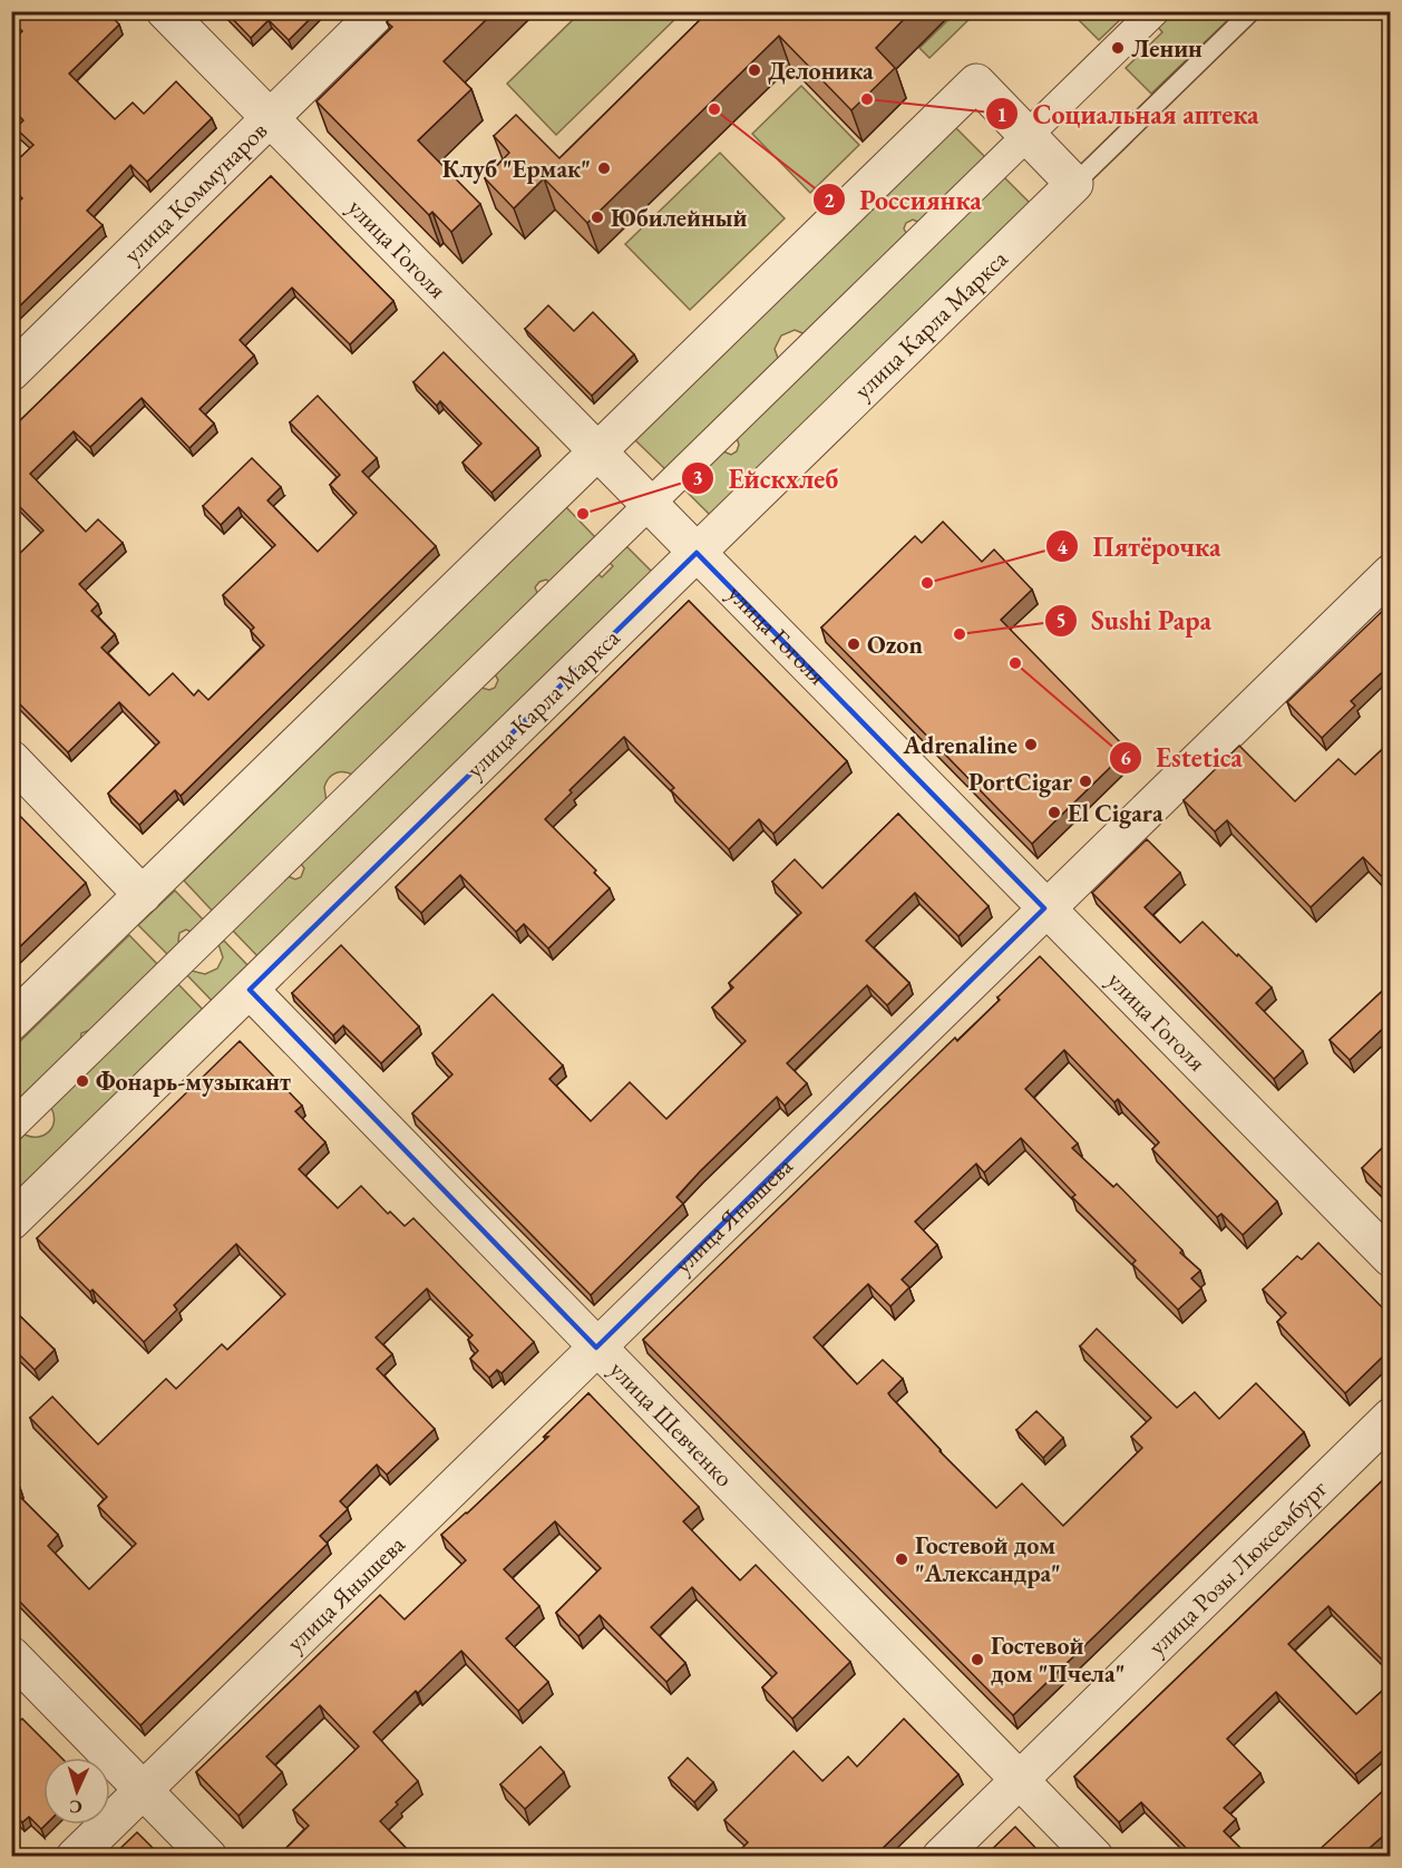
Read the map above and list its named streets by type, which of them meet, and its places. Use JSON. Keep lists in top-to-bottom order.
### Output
{
  "streets": {
    "street": [
      "улица Коммунаров",
      "улица Гоголя",
      "улица Карла Маркса",
      "улица Янышева",
      "улица Шевченко",
      "улица Розы Люксембург"
    ]
  },
  "crossings": [
    ["улица Коммунаров", "улица Гоголя"],
    ["улица Гоголя", "улица Карла Маркса"],
    ["улица Гоголя", "улица Янышева"],
    ["улица Карла Маркса", "улица Шевченко"],
    ["улица Янышева", "улица Шевченко"],
    ["улица Шевченко", "улица Розы Люксембург"]
  ],
  "places": [
    "Ленин",
    "Делоника",
    "Социальная аптека",
    "Россиянка",
    "Клуб \"Ермак\"",
    "Юбилейный",
    "Ейскхлеб",
    "Пятёрочка",
    "Sushi Papa",
    "Ozon",
    "Estetica",
    "Аdrenaline",
    "PortCigar",
    "El Cigara",
    "Фонарь-музыкант",
    "Гостевой дом \"Александра\"",
    "Гостевой дом \"Пчела\""
  ],
  "north": "bottom"
}
